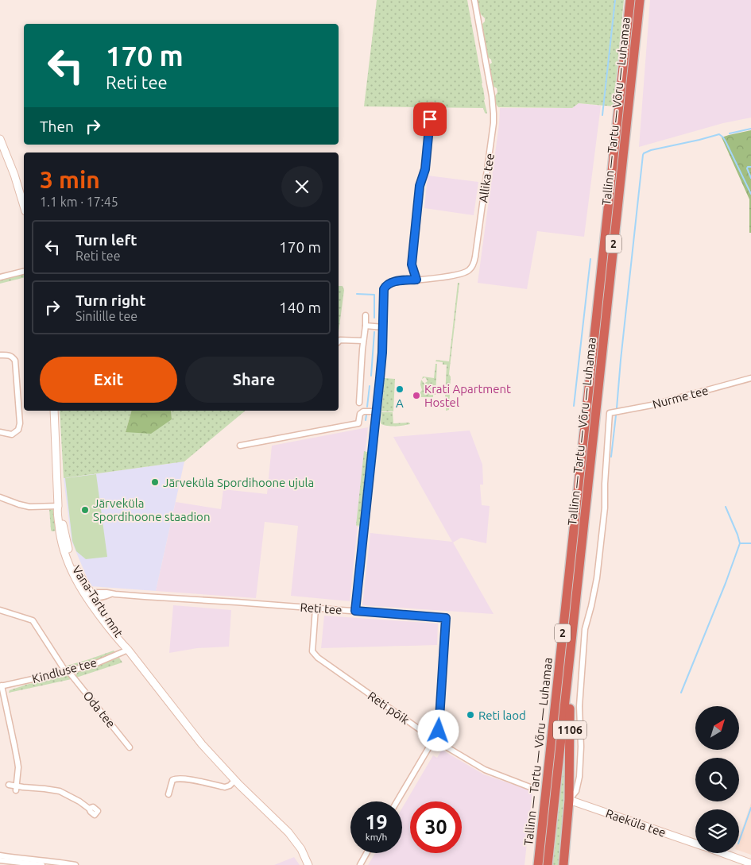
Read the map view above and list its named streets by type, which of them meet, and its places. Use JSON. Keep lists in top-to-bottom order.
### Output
{
  "streets": {
    "highway": ["Tallinn — Tartu — Võru — Luhamaa", "2", "1106"],
    "street": [
      "Allika tee",
      "Nurme tee",
      "Vana-Tartu mnt",
      "Reti tee",
      "Kindluse tee",
      "Reti põik",
      "Oda tee",
      "Raeküla tee"
    ]
  },
  "crossings": [
    ["Tallinn — Tartu — Võru — Luhamaa", "1106"],
    ["Nurme tee", "1106"],
    ["Nurme tee", "Raeküla tee"],
    ["Vana-Tartu mnt", "Reti tee"],
    ["Vana-Tartu mnt", "Kindluse tee"],
    ["Reti tee", "Reti põik"],
    ["Kindluse tee", "Oda tee"],
    ["1106", "Raeküla tee"]
  ],
  "places": [
    "A",
    "Krati Apartment Hostel",
    "Järveküla Spordihoone ujula",
    "Järveküla Spordihoone staadion",
    "Reti laod"
  ],
  "north": "top right",
  "page": {
    "turn": ["170 m", "Reti tee"],
    "then": "Then",
    "heading": ["3 min", "1.1 km · 17:45"],
    "list": [
      {
        "name": "Turn left",
        "note": "Reti tee",
        "value": "170 m"
      },
      {
        "name": "Turn right",
        "note": "Sinilille tee",
        "value": "140 m"
      }
    ],
    "buttons": ["Exit", "Share"],
    "speed": "19 km/h",
    "limit": "30"
  }
}
